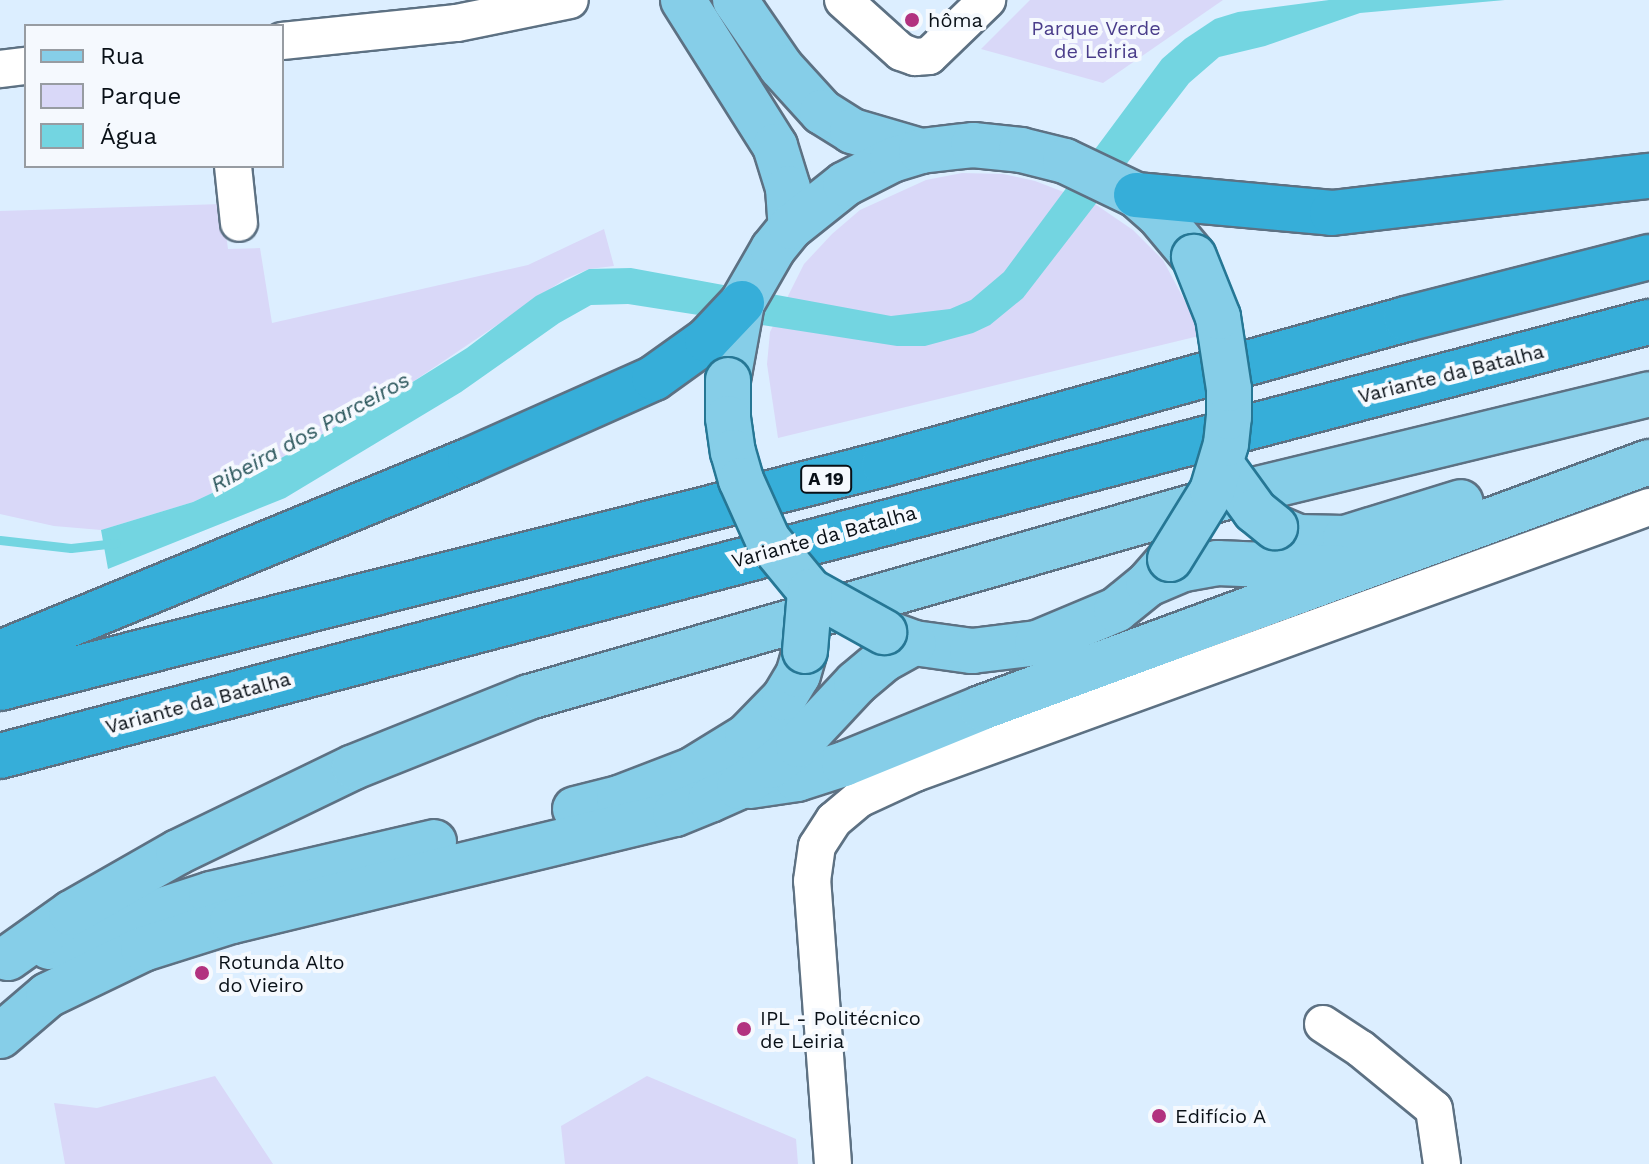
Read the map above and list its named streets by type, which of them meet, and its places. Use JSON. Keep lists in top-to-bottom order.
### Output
{
  "streets": {
    "highway": ["Variante da Batalha", "A 19"]
  },
  "water": ["Ribeira dos Parceiros"],
  "parks": ["Parque Verde de Leiria"],
  "places": [
    "hôma",
    "Rotunda Alto do Vieiro",
    "IPL - Politécnico de Leiria",
    "Edifício A"
  ],
  "legend": ["Rua", "Parque", "Água"]
}
